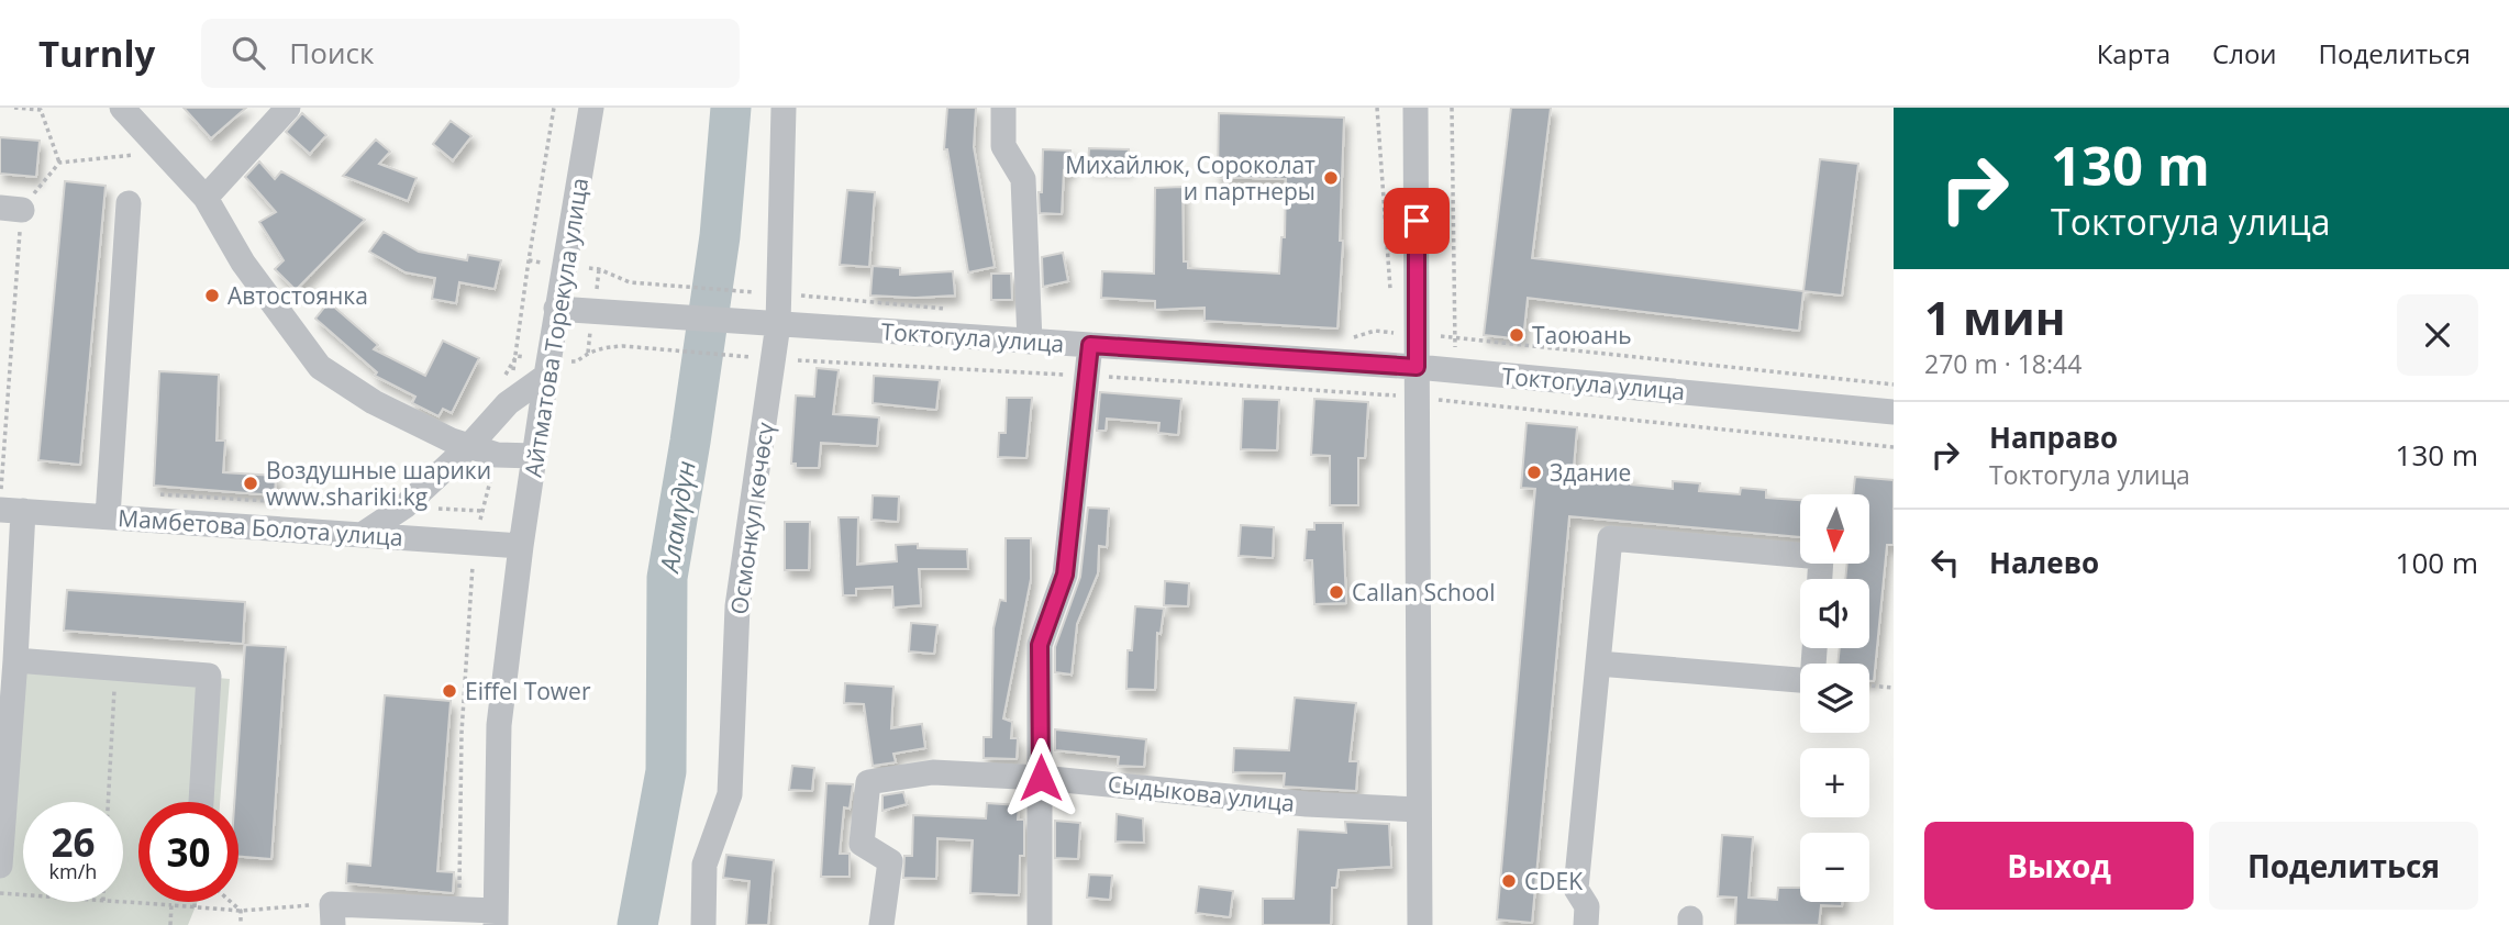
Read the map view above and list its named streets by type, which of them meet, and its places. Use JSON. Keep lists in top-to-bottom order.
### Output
{
  "streets": {
    "street": [
      "Айтматова Торекула улица",
      "Токтогула улица",
      "Осмонкул көчөсү",
      "Мамбетова Болота улица",
      "Сыдыкова улица"
    ]
  },
  "crossings": [
    ["Айтматова Торекула улица", "Токтогула улица"],
    ["Айтматова Торекула улица", "Мамбетова Болота улица"],
    ["Токтогула улица", "Осмонкул көчөсү"]
  ],
  "water": ["Аламүдүн"],
  "places": [
    "Михайлюк, Сороколат и партнеры",
    "Автостоянка",
    "Таоюань",
    "Здание",
    "Воздушные шарики www.shariki.kg",
    "Callan School",
    "Eiffel Tower",
    "CDEK"
  ],
  "north": "bottom",
  "page": {
    "header": "Turnly",
    "search": "Поиск",
    "nav": ["Карта", "Слои", "Поделиться"],
    "turn": ["130 m", "Токтогула улица"],
    "heading": ["1 мин", "270 m · 18:44"],
    "list": [
      {
        "name": "Направо",
        "note": "Токтогула улица",
        "value": "130 m"
      },
      {
        "name": "Налево",
        "value": "100 m"
      }
    ],
    "map_buttons": ["+", "−"],
    "speed": "26 km/h",
    "limit": "30",
    "buttons": ["Выход", "Поделиться"]
  }
}
